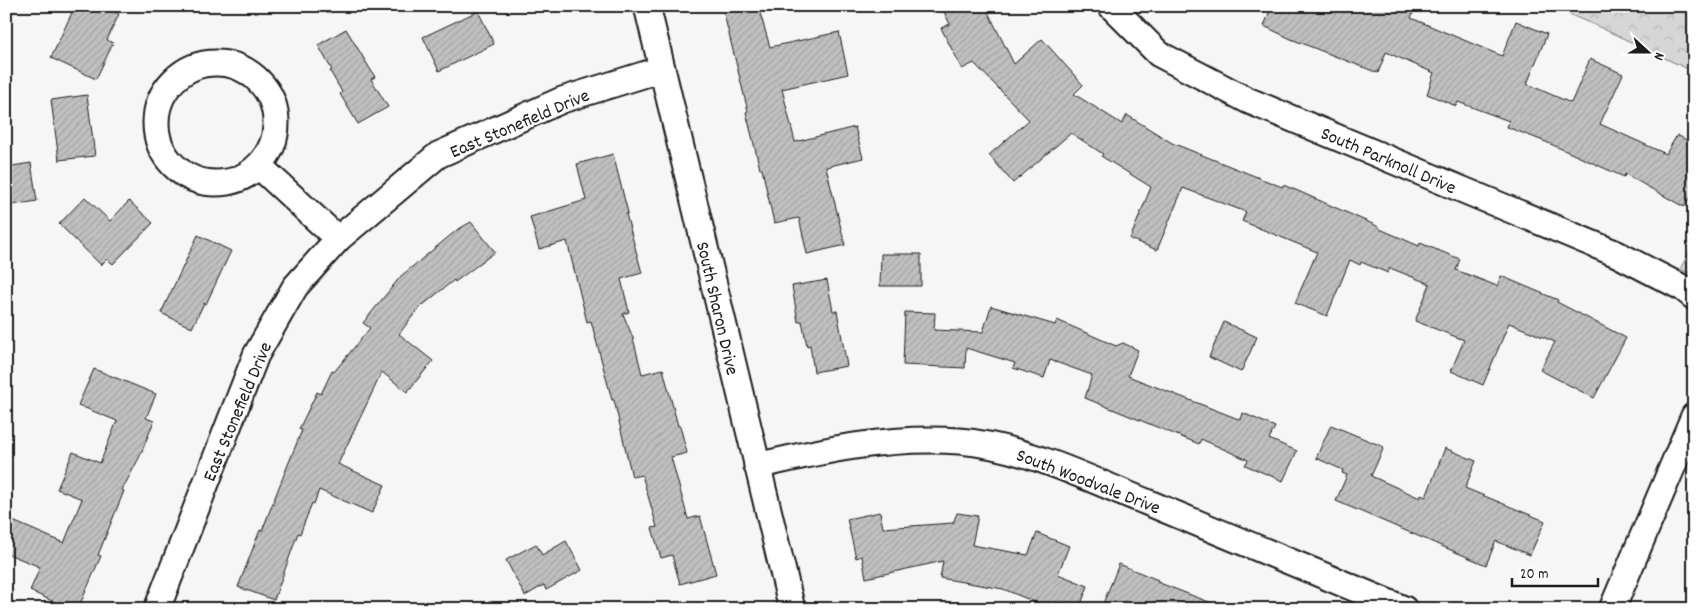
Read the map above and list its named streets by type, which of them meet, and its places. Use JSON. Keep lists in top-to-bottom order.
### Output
{
  "streets": {
    "street": [
      "East Stonefield Drive",
      "South Parknoll Drive",
      "South Sharon Drive",
      "South Woodvale Drive"
    ]
  },
  "crossings": [
    ["East Stonefield Drive", "South Sharon Drive"],
    ["South Sharon Drive", "South Woodvale Drive"]
  ],
  "scale_bar": "20 m",
  "north": "right"
}
